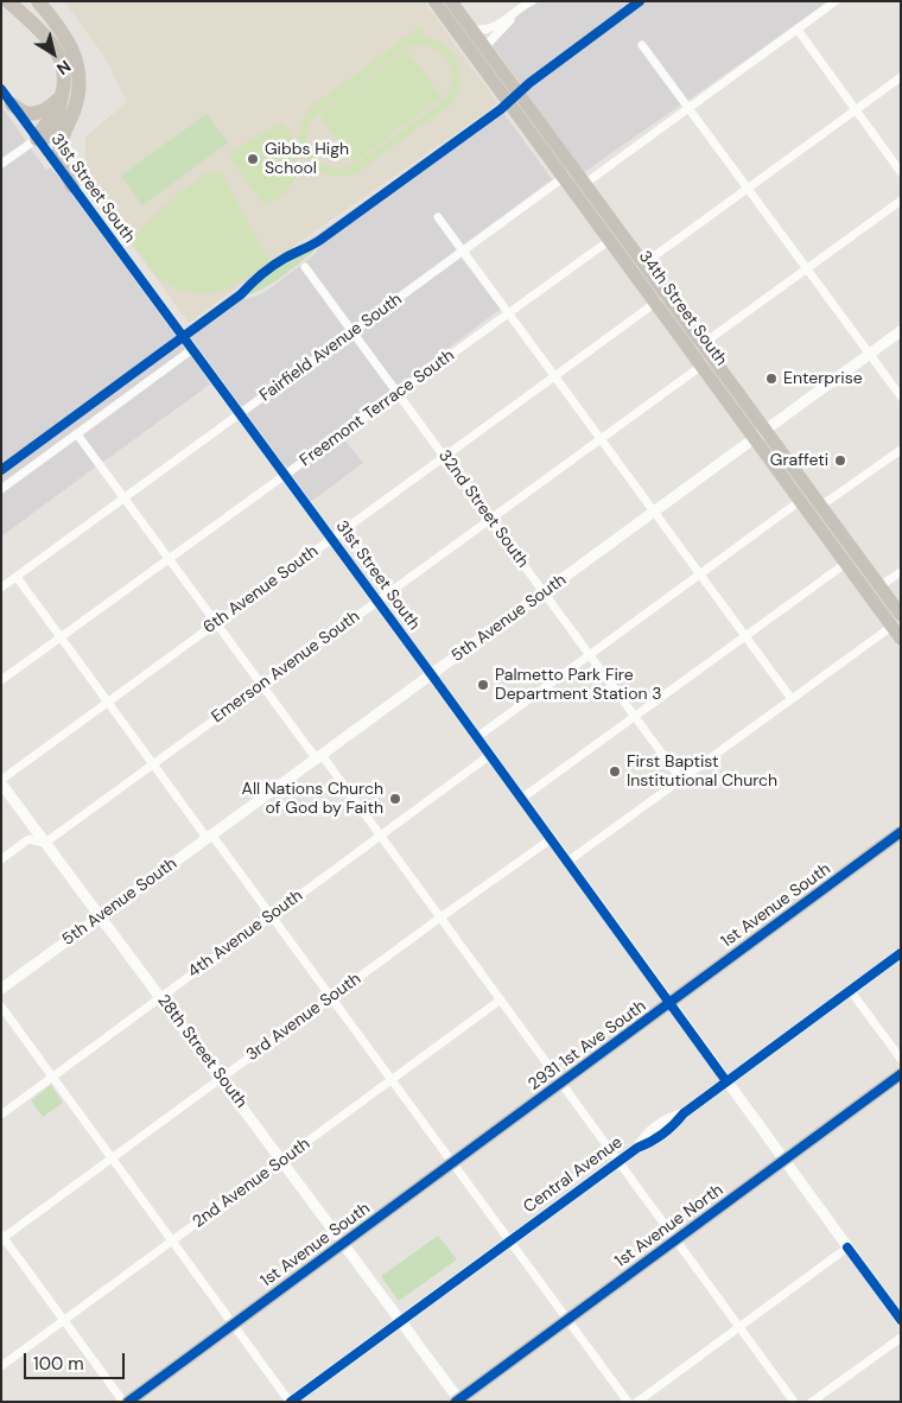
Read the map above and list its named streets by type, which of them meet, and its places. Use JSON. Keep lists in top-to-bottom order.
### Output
{
  "streets": {
    "highway": ["34th Street South"],
    "main road": ["1st Avenue South", "2931 1st Ave South", "1st Avenue North"],
    "street": [
      "31st Street South",
      "Fairfield Avenue South",
      "Freemont Terrace South",
      "32nd Street South",
      "6th Avenue South",
      "5th Avenue South",
      "Emerson Avenue South",
      "4th Avenue South",
      "3rd Avenue South",
      "28th Street South",
      "Central Avenue",
      "2nd Avenue South"
    ]
  },
  "crossings": [
    ["31st Street South", "Fairfield Avenue South"],
    ["31st Street South", "Freemont Terrace South"],
    ["31st Street South", "6th Avenue South"],
    ["31st Street South", "5th Avenue South"],
    ["31st Street South", "Emerson Avenue South"],
    ["31st Street South", "1st Avenue South"],
    ["31st Street South", "4th Avenue South"],
    ["31st Street South", "3rd Avenue South"],
    ["31st Street South", "2931 1st Ave South"],
    ["31st Street South", "Central Avenue"],
    ["31st Street South", "1st Avenue North"],
    ["34th Street South", "Fairfield Avenue South"],
    ["34th Street South", "Freemont Terrace South"],
    ["34th Street South", "6th Avenue South"],
    ["34th Street South", "5th Avenue South"],
    ["34th Street South", "Emerson Avenue South"],
    ["Fairfield Avenue South", "32nd Street South"],
    ["Freemont Terrace South", "32nd Street South"],
    ["32nd Street South", "6th Avenue South"],
    ["32nd Street South", "5th Avenue South"],
    ["32nd Street South", "Emerson Avenue South"],
    ["6th Avenue South", "28th Street South"],
    ["5th Avenue South", "28th Street South"],
    ["Emerson Avenue South", "28th Street South"],
    ["1st Avenue South", "2931 1st Ave South"],
    ["1st Avenue South", "28th Street South"],
    ["4th Avenue South", "28th Street South"],
    ["3rd Avenue South", "28th Street South"],
    ["28th Street South", "Central Avenue"],
    ["28th Street South", "2nd Avenue South"],
    ["28th Street South", "1st Avenue North"]
  ],
  "places": [
    "Gibbs High School",
    "Enterprise",
    "Graffeti",
    "Palmetto Park Fire Department Station 3",
    "First Baptist Institutional Church",
    "All Nations Church of God by Faith"
  ],
  "scale_bar": "100 m",
  "north": "bottom right"
}
